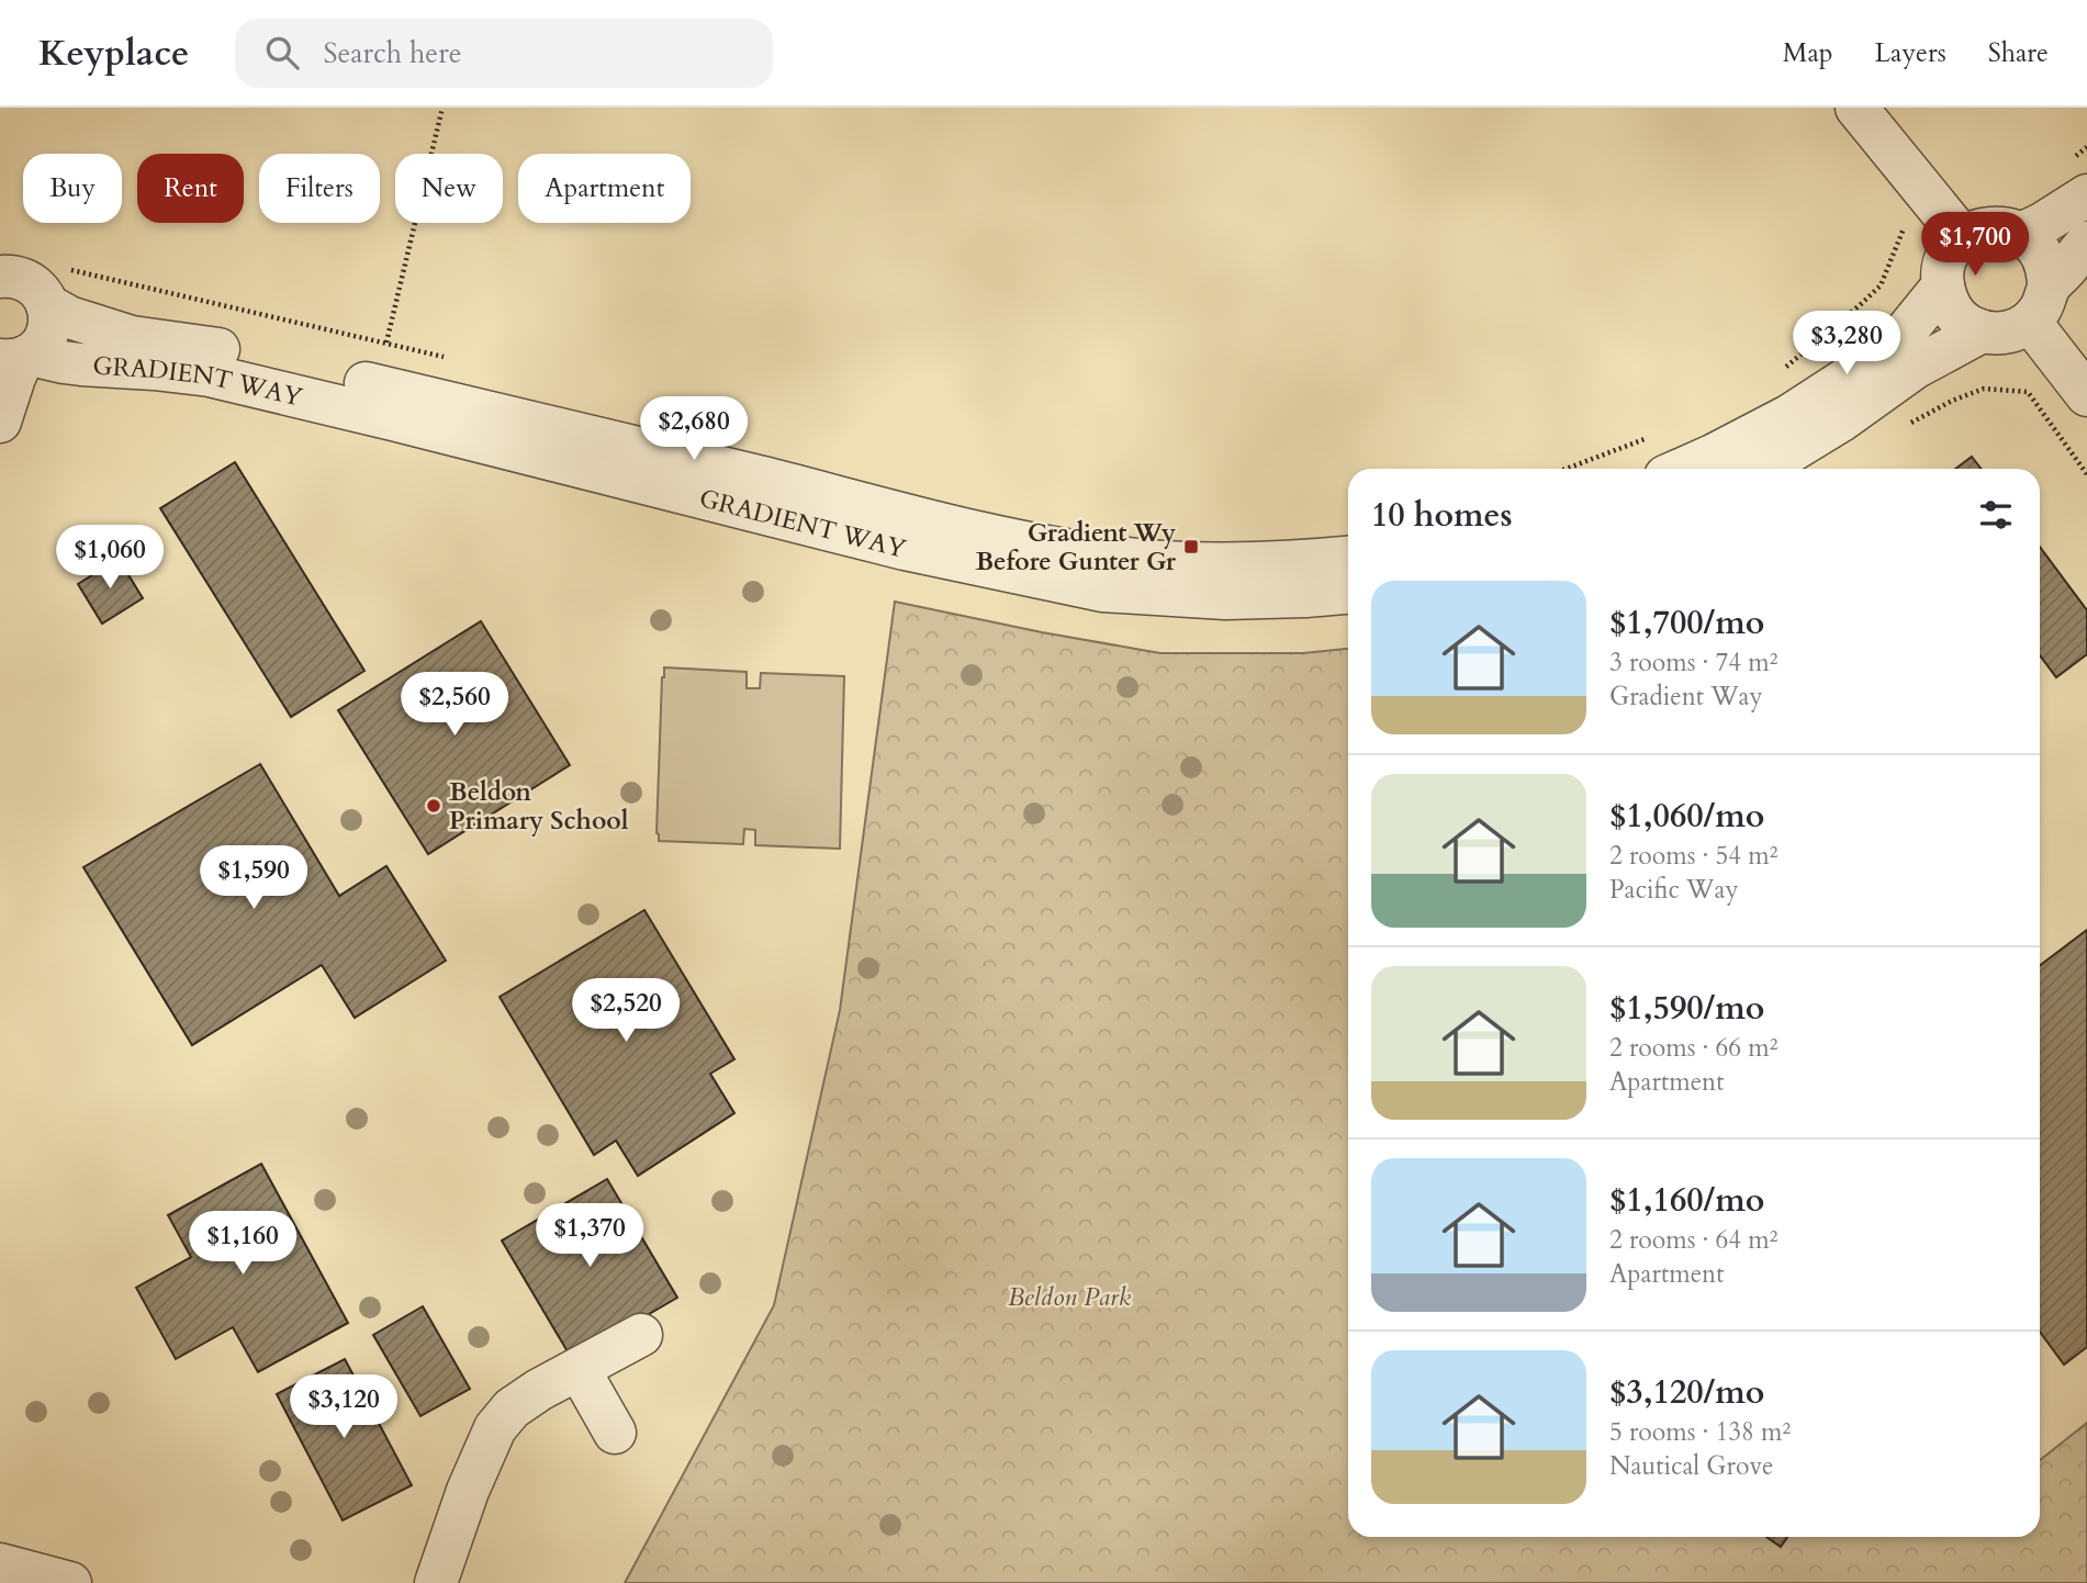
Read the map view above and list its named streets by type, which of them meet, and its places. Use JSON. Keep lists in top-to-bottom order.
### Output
{
  "streets": {
    "street": ["GRADIENT WAY"]
  },
  "parks": ["Beldon Park"],
  "places": {
    "transit": ["Gradient Wy Before Gunter Gr"],
    "other": ["Beldon Primary School"]
  },
  "page": {
    "header": "Keyplace",
    "search": "Search here",
    "nav": ["Map", "Layers", "Share"],
    "chip": [
      "Buy",
      "Rent",
      "Filters",
      "New",
      "Apartment"
    ],
    "price": [
      "$1,700",
      "$3,280",
      "$2,680",
      "$1,060",
      "$2,560",
      "$1,590",
      "$2,520",
      "$1,370",
      "$1,160",
      "$3,120"
    ],
    "heading": "10 homes",
    "list": [
      {
        "name": "$1,700/mo",
        "note": "3 rooms · 74 m² · Gradient Way"
      },
      {
        "name": "$1,060/mo",
        "note": "2 rooms · 54 m² · Pacific Way"
      },
      {
        "name": "$1,590/mo",
        "note": "2 rooms · 66 m² · Apartment"
      },
      {
        "name": "$1,160/mo",
        "note": "2 rooms · 64 m² · Apartment"
      },
      {
        "name": "$3,120/mo",
        "note": "5 rooms · 138 m² · Nautical Grove"
      }
    ]
  }
}
